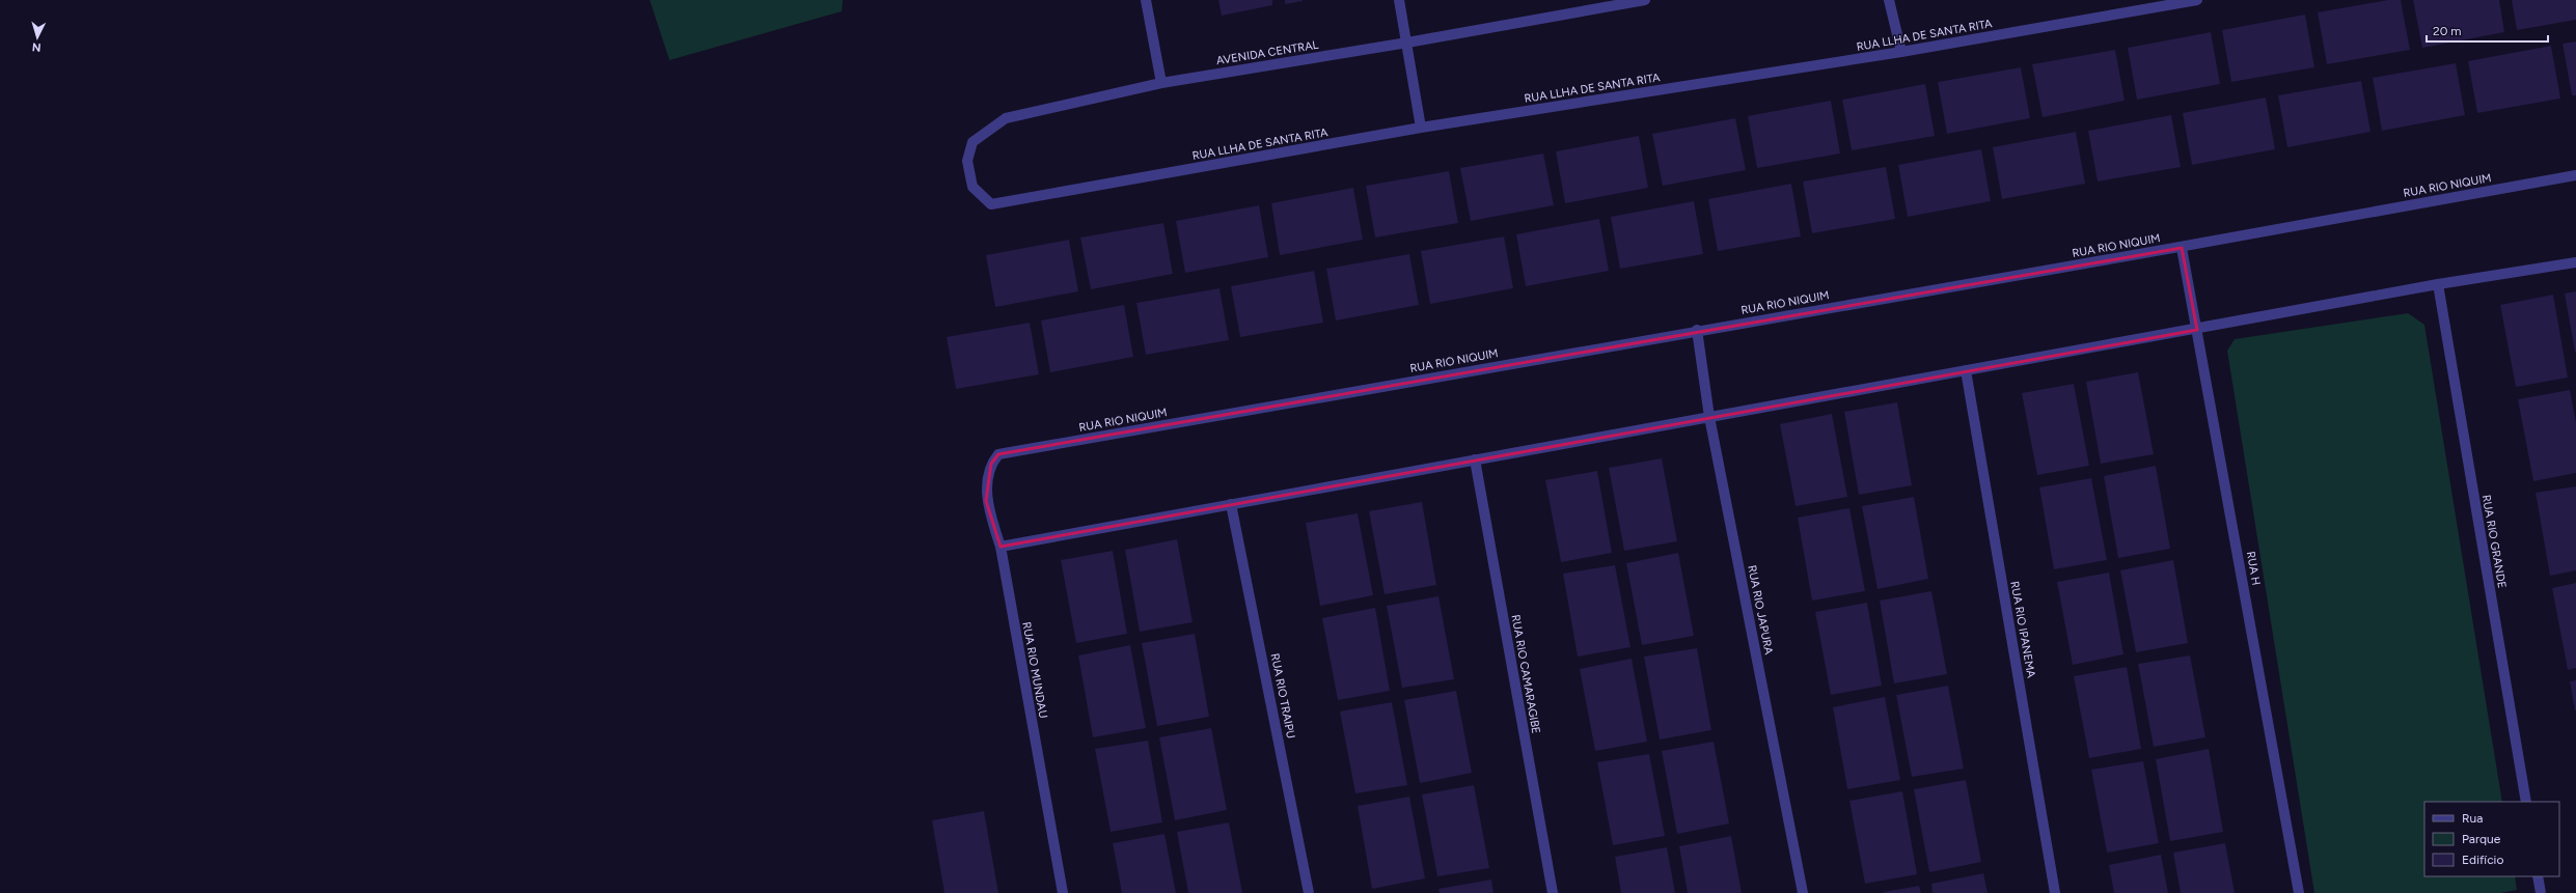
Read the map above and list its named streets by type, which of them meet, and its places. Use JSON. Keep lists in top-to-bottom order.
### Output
{
  "streets": {
    "street": [
      "RUA LLHA DE SANTA RITA",
      "AVENIDA CENTRAL",
      "RUA RIO NIQUIM",
      "RUA RIO GRANDE",
      "RUA H",
      "RUA RIO JAPURA",
      "RUA RIO IPANEMA",
      "RUA RIO MUNDAU",
      "RUA RIO CAMARAGIBE",
      "RUA RIO TRAIPU"
    ]
  },
  "crossings": [
    ["RUA LLHA DE SANTA RITA", "AVENIDA CENTRAL"],
    ["RUA RIO NIQUIM", "RUA H"],
    ["RUA RIO NIQUIM", "RUA RIO JAPURA"],
    ["RUA RIO NIQUIM", "RUA RIO MUNDAU"]
  ],
  "legend": ["Rua", "Parque", "Edifício"],
  "scale_bar": "20 m",
  "north": "bottom"
}
